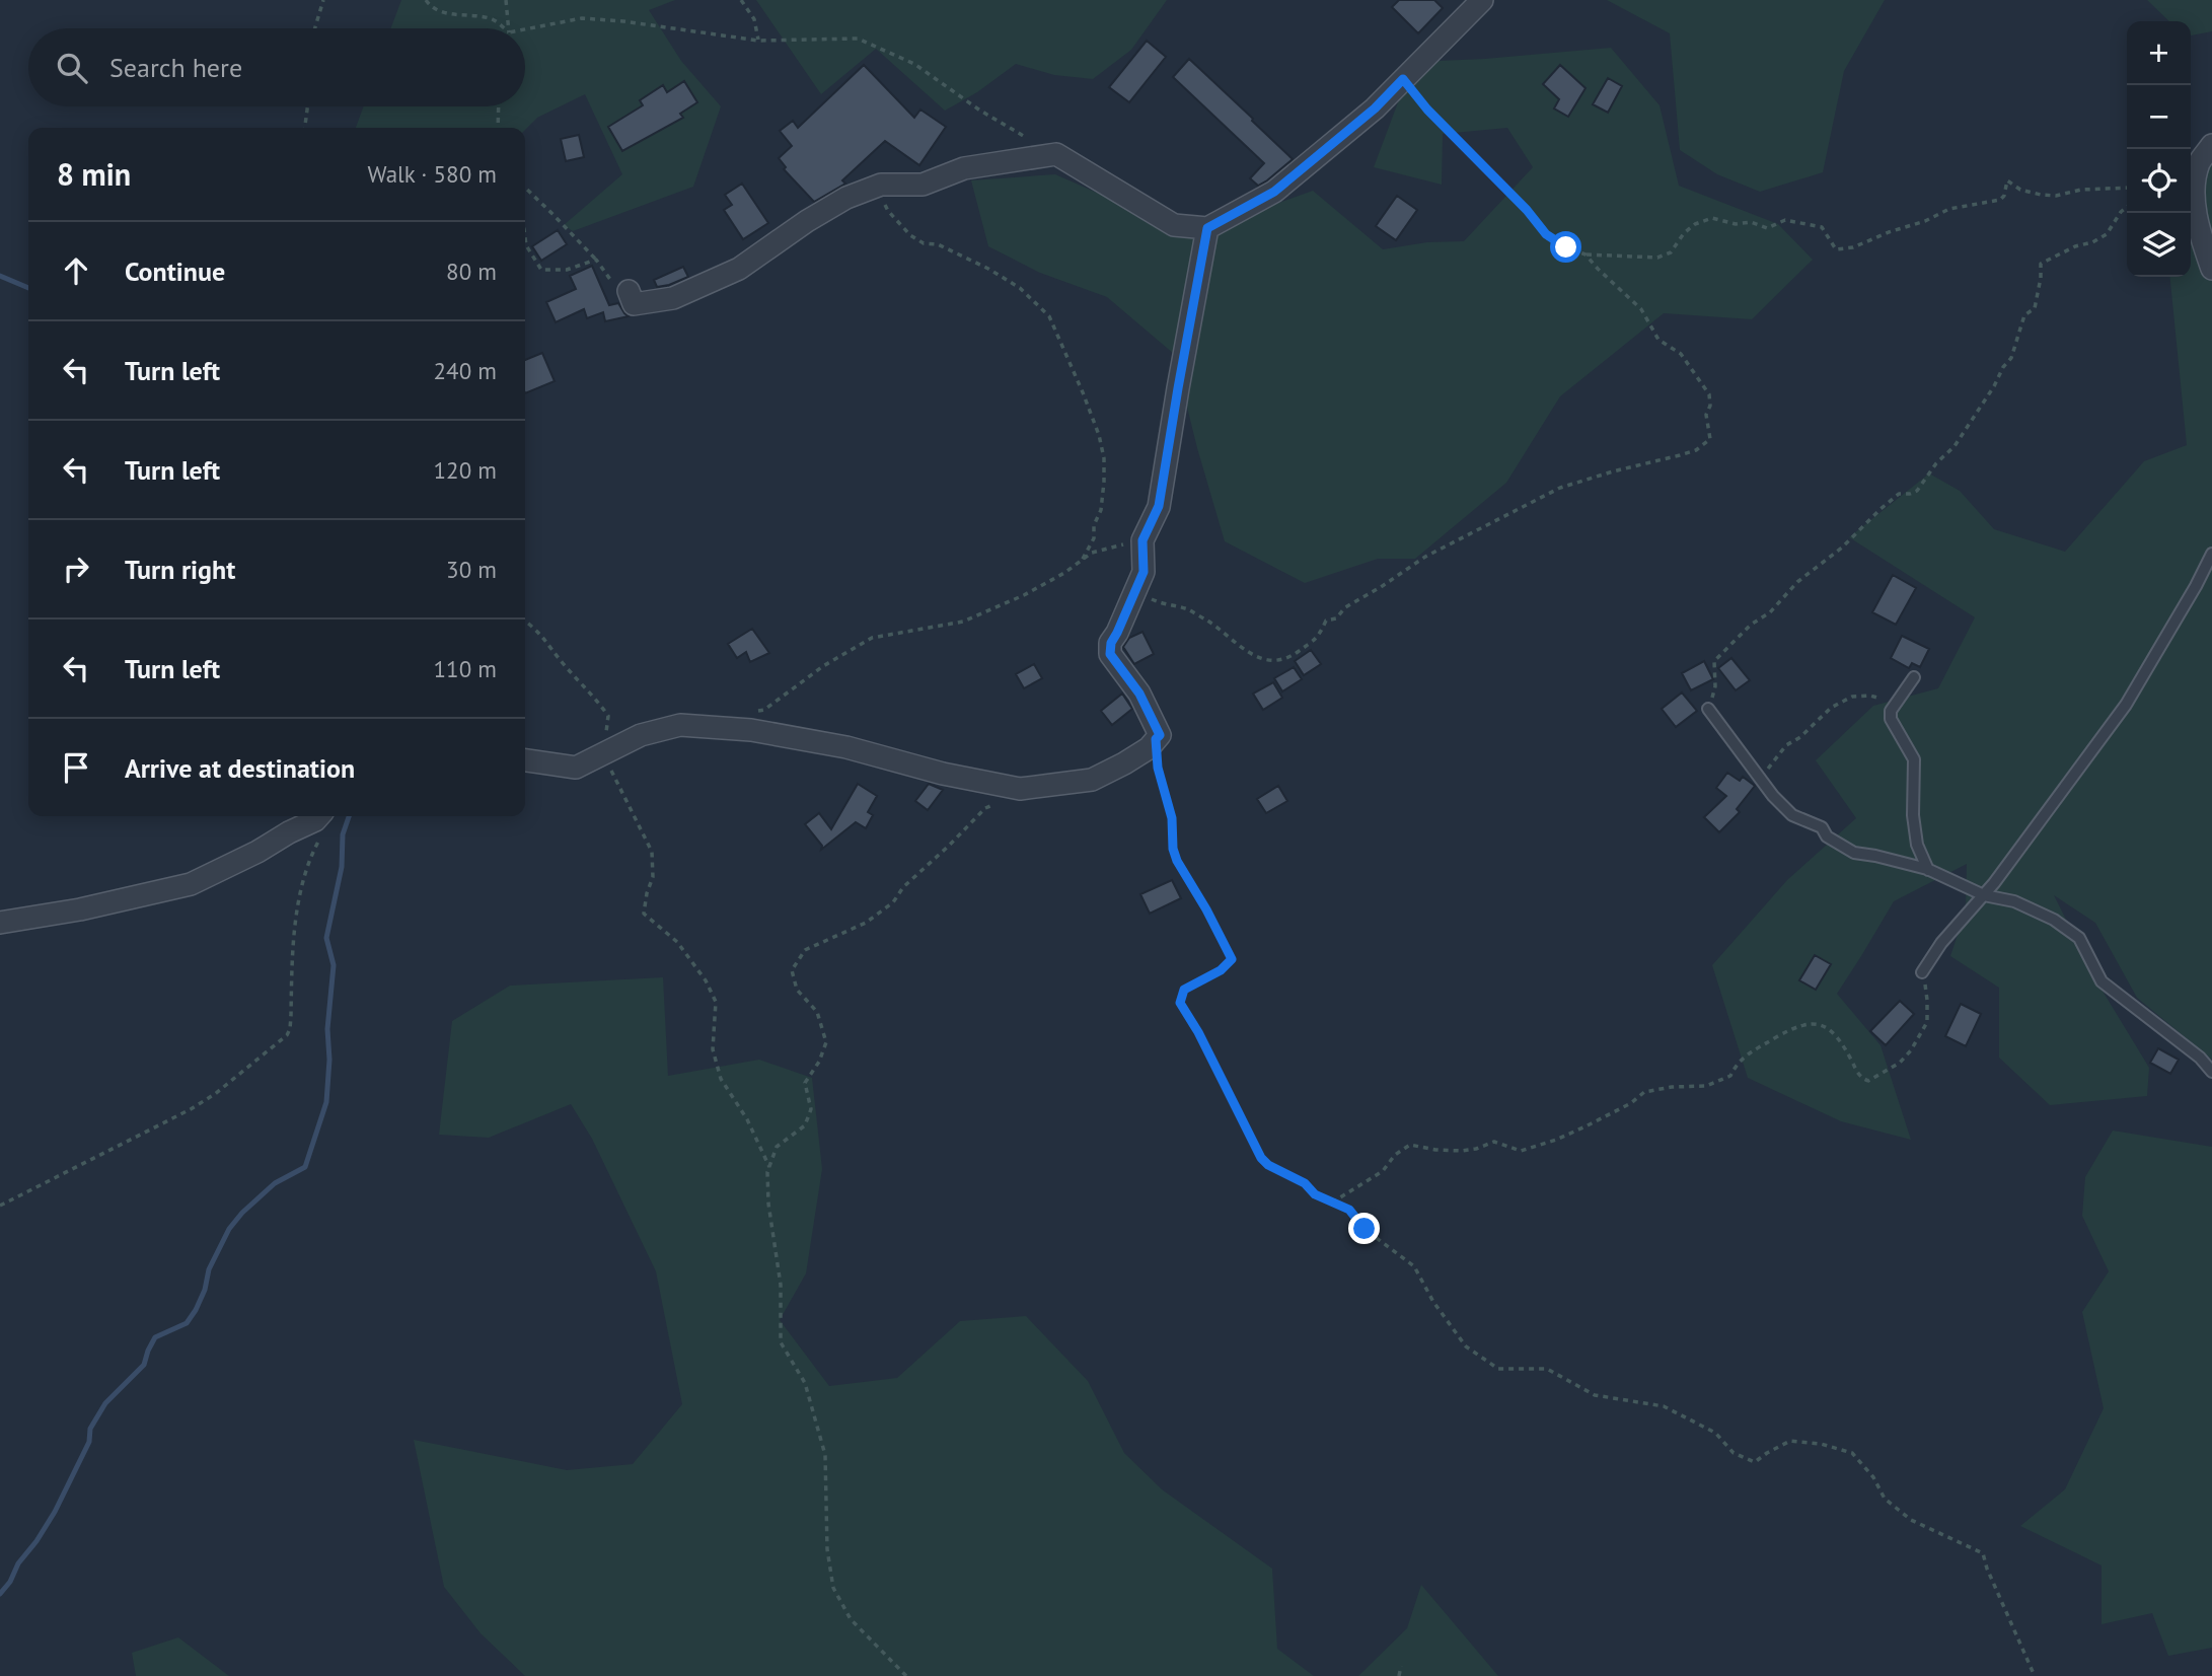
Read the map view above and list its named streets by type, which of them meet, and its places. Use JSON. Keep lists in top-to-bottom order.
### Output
{
  "page": {
    "map_buttons": ["+", "−"],
    "search": "Search here",
    "heading": ["8 min", "Walk · 580 m"],
    "list": [
      ["Continue", "80 m"],
      ["Turn left", "240 m"],
      ["Turn left", "120 m"],
      ["Turn right", "30 m"],
      ["Turn left", "110 m"],
      "Arrive at destination"
    ]
  }
}
